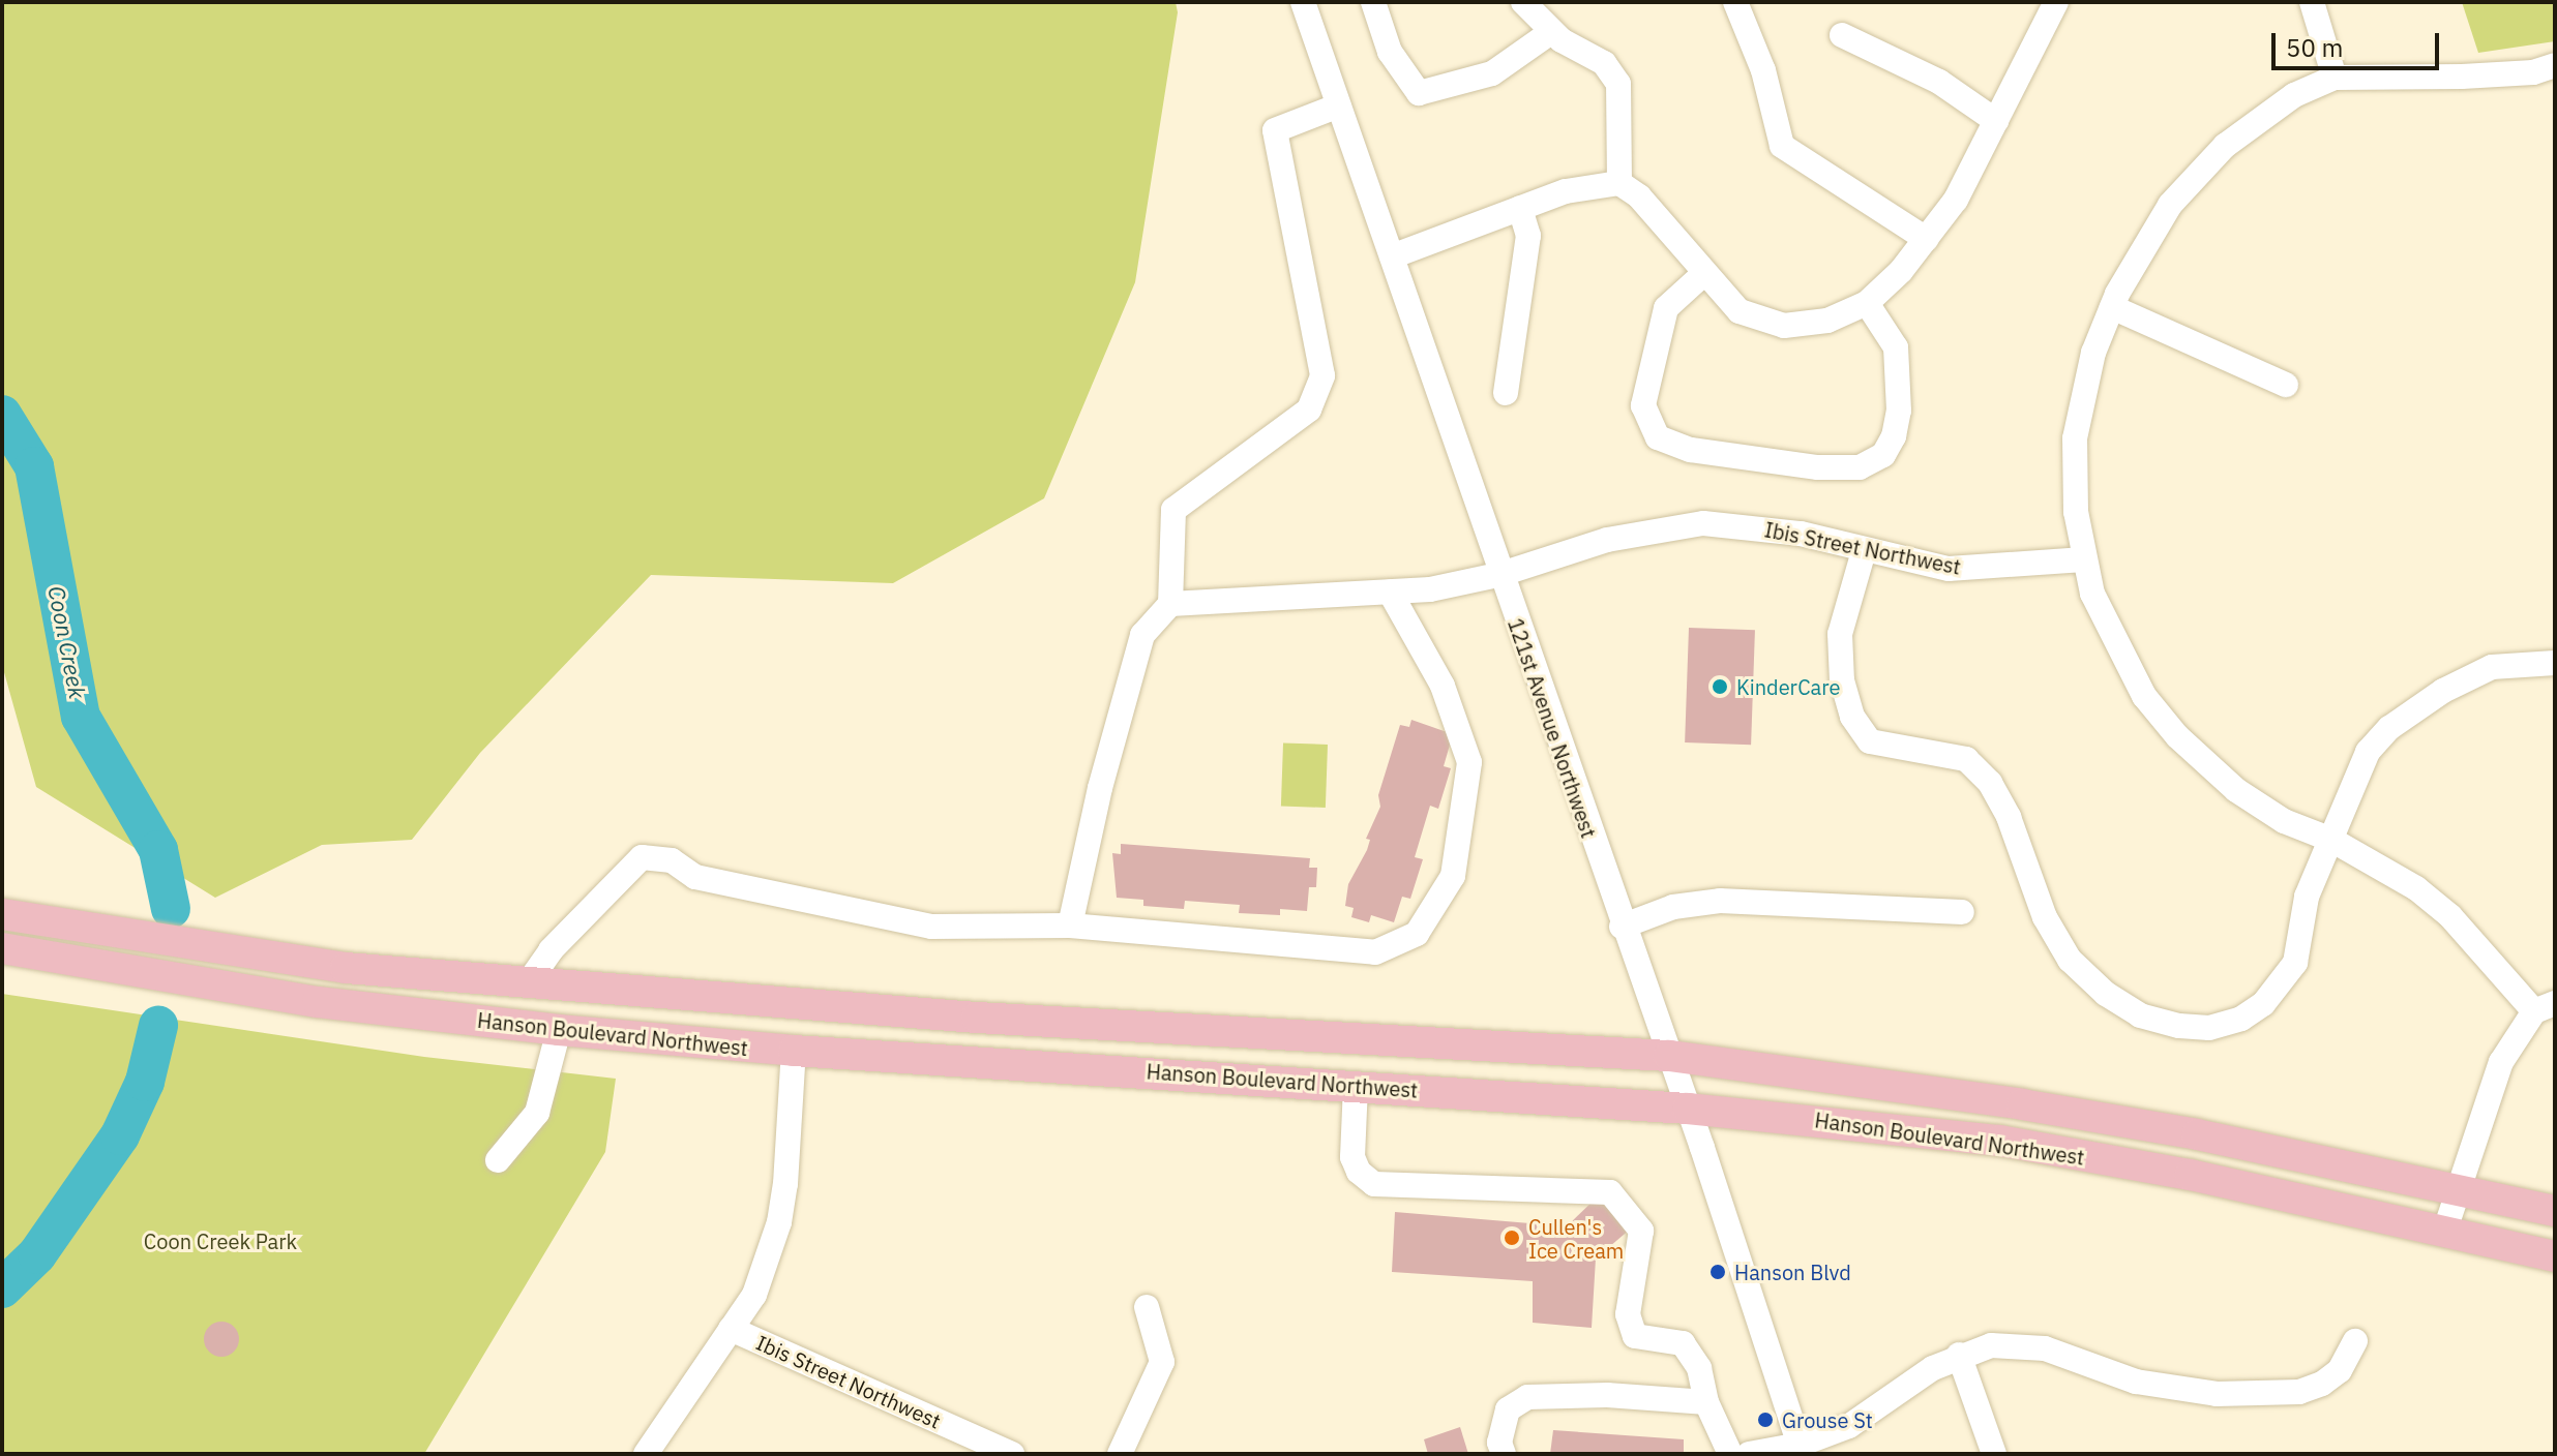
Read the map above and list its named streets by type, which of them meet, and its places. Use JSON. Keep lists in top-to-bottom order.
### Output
{
  "streets": {
    "main road": ["Hanson Boulevard Northwest"],
    "street": ["Ibis Street Northwest", "121st Avenue Northwest"]
  },
  "crossings": [
    ["Ibis Street Northwest", "121st Avenue Northwest"],
    ["121st Avenue Northwest", "Hanson Boulevard Northwest"]
  ],
  "water": ["Coon Creek"],
  "parks": ["Coon Creek Park"],
  "places": [
    "KinderCare",
    "Cullen's Ice Cream",
    "Hanson Blvd",
    "Grouse St"
  ],
  "scale_bar": "50 m"
}
